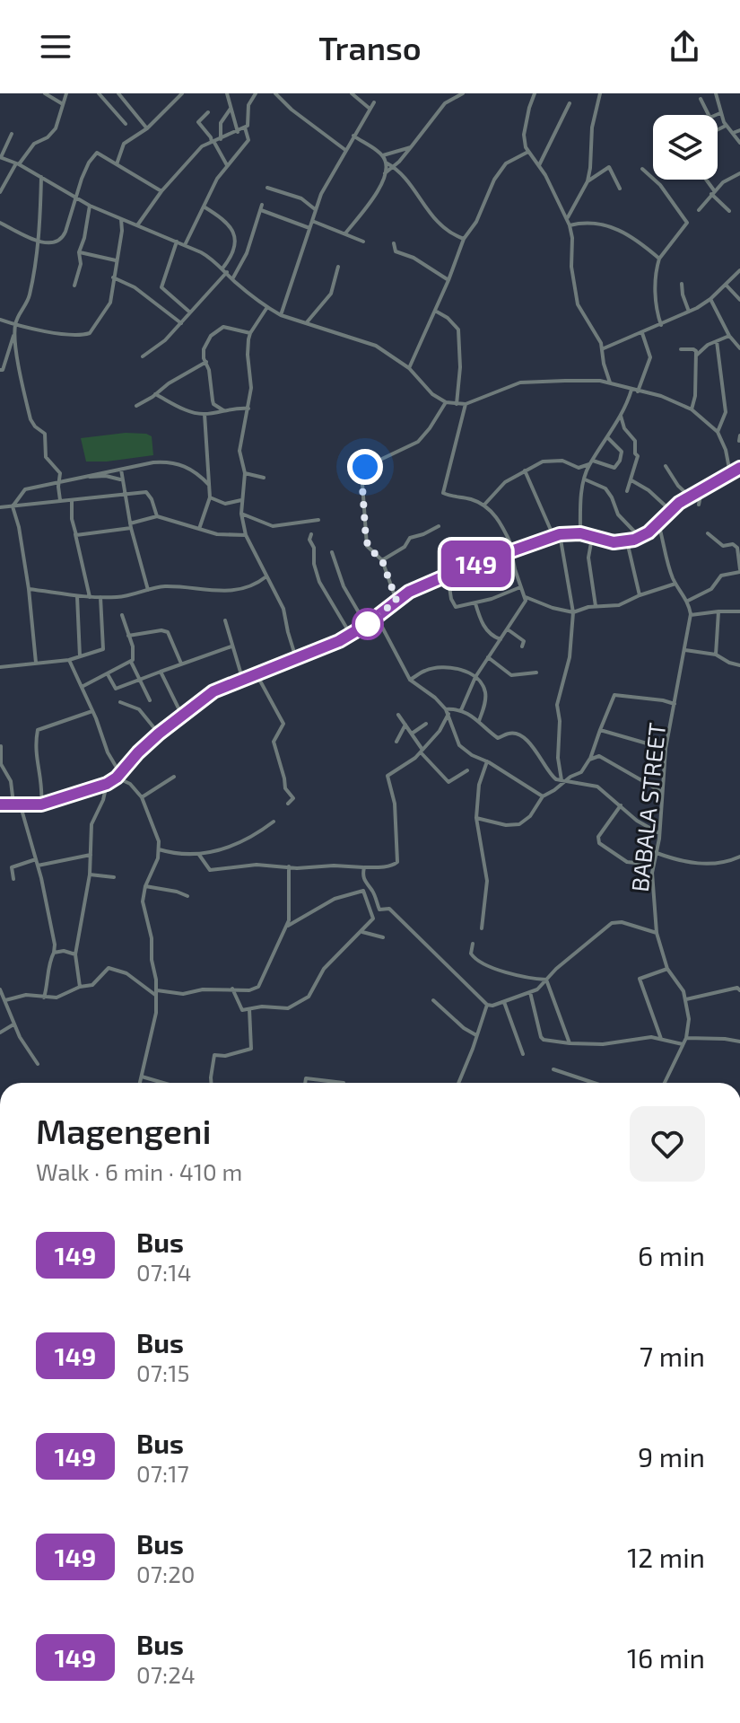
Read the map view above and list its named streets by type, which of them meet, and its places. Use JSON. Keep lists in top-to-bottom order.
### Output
{
  "streets": {
    "street": ["BABALA STREET"]
  },
  "lines": ["bus line 149"],
  "page": {
    "header": "Transo",
    "on_map": "149",
    "heading": ["Magengeni", "Walk · 6 min · 410 m"],
    "list": [
      {
        "mark": "149",
        "name": "Bus",
        "note": "07:14",
        "value": "6 min"
      },
      {
        "mark": "149",
        "name": "Bus",
        "note": "07:15",
        "value": "7 min"
      },
      {
        "mark": "149",
        "name": "Bus",
        "note": "07:17",
        "value": "9 min"
      },
      {
        "mark": "149",
        "name": "Bus",
        "note": "07:20",
        "value": "12 min"
      },
      {
        "mark": "149",
        "name": "Bus",
        "note": "07:24",
        "value": "16 min"
      }
    ]
  }
}
